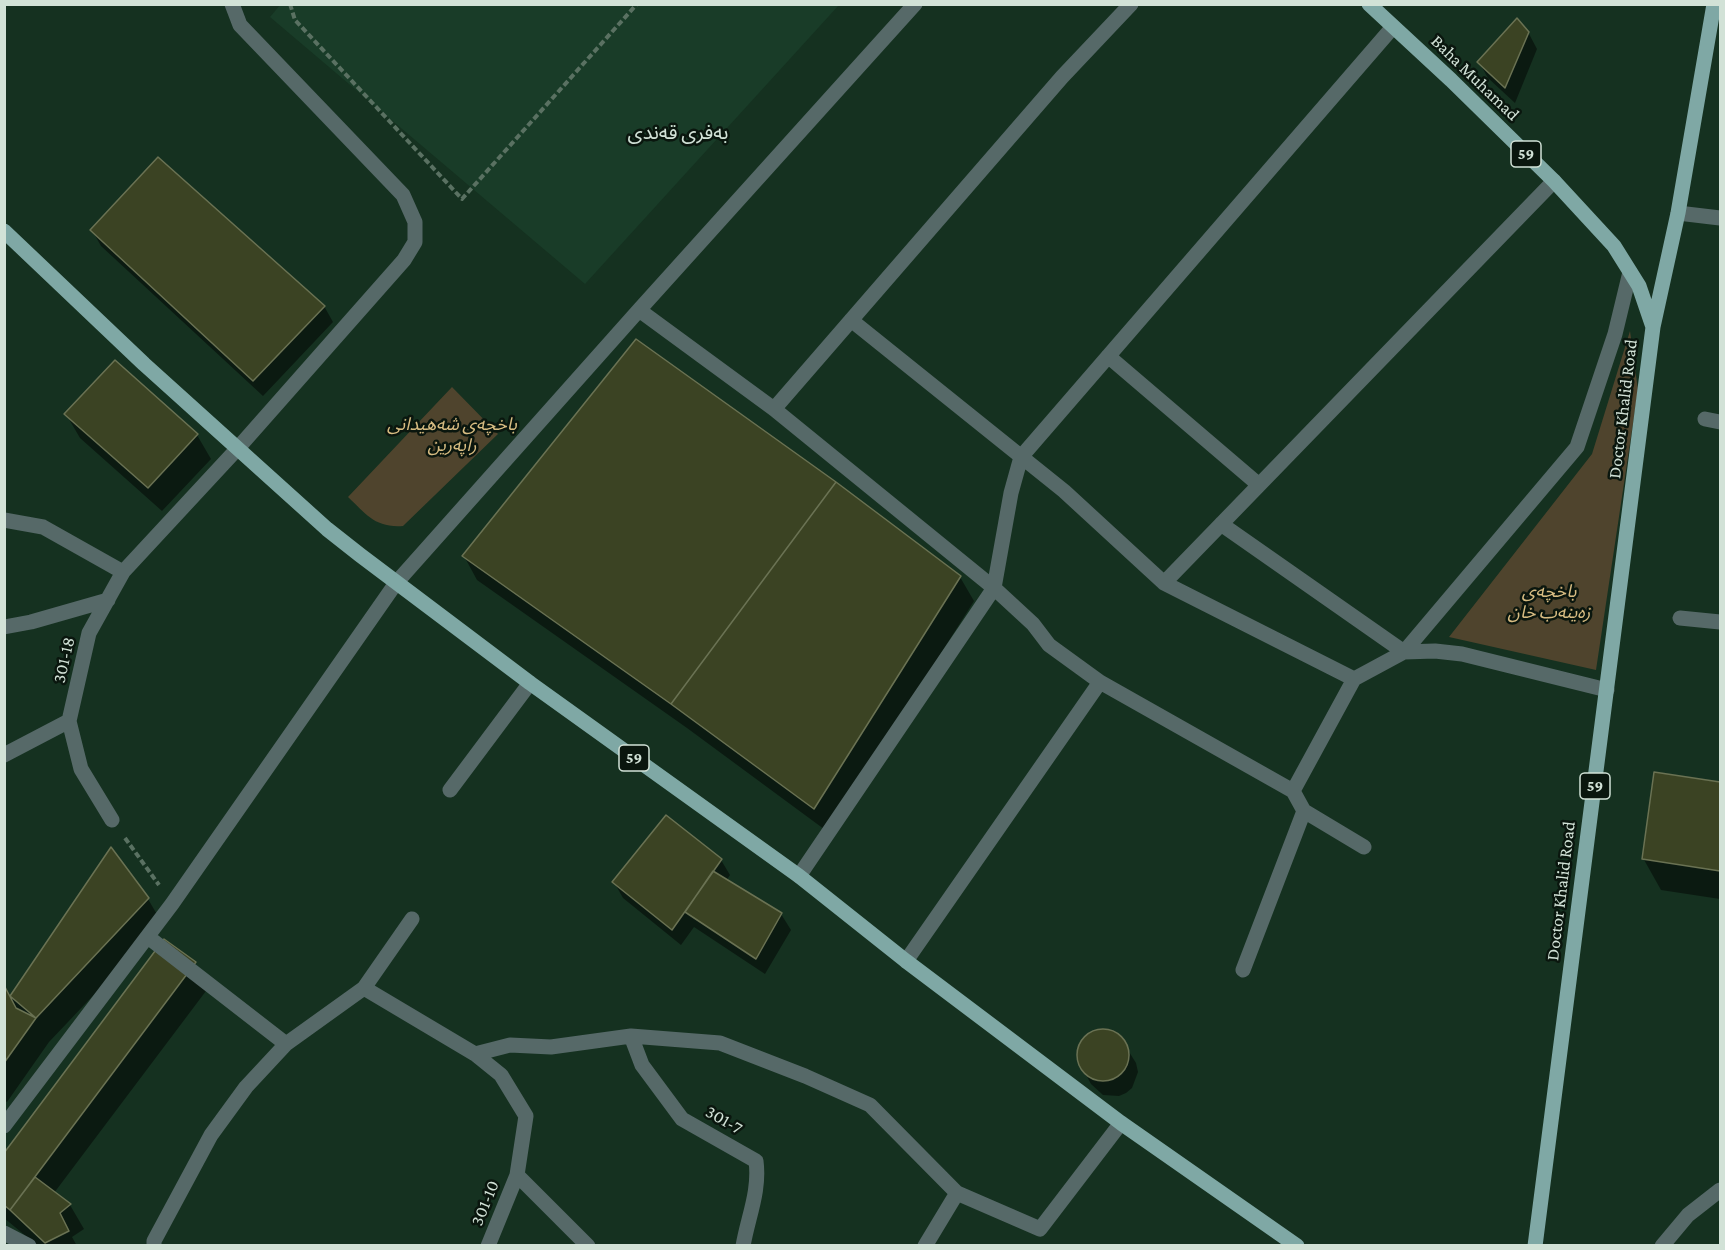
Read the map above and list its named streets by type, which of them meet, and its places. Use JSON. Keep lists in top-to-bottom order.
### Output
{
  "streets": {
    "main road": ["Baha Muhamad", "59", "Doctor Khalid Road"],
    "street": ["301-18", "301-7", "301-10"]
  },
  "crossings": [
    ["Baha Muhamad", "Doctor Khalid Road"],
    ["59", "301-18"]
  ],
  "districts": ["بەفری قەندی"],
  "parks": ["باخچه‌ی شه‌هیدانی راپه‌رین", "باخچه‌ی زه‌ینه‌ب خان"]
}
